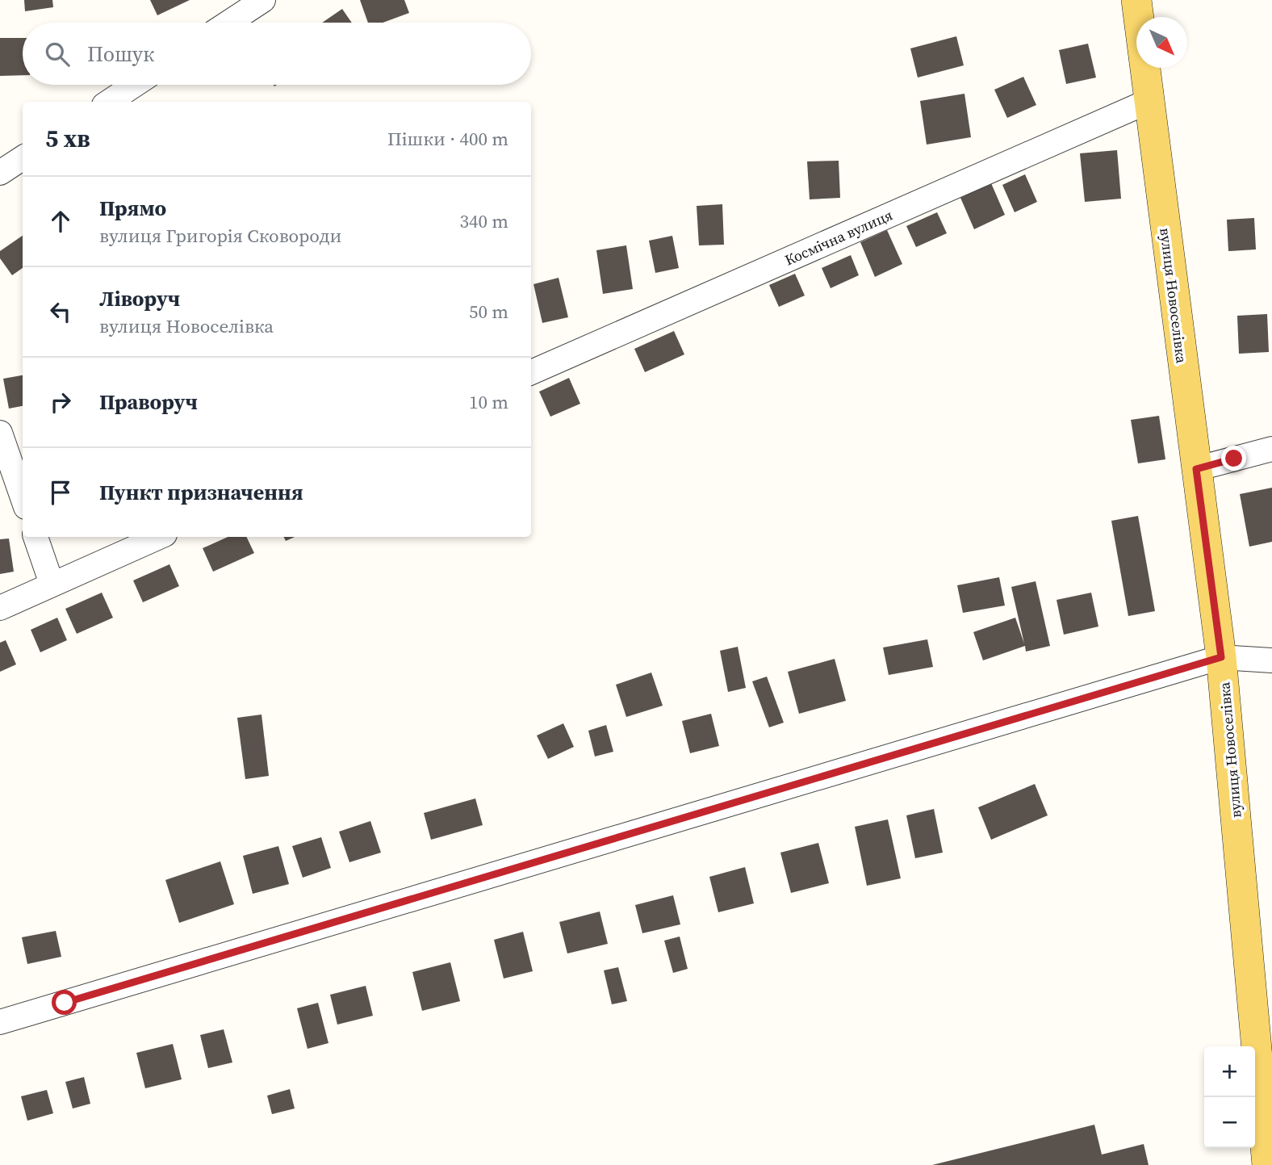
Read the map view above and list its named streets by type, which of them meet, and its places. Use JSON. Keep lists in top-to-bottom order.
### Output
{
  "streets": {
    "main road": ["вулиця Новоселівка"],
    "street": ["Космічна вулиця"]
  },
  "crossings": [
    ["Космічна вулиця", "вулиця Новоселівка"]
  ],
  "north": "bottom right",
  "page": {
    "search": "Пошук",
    "heading": ["5 хв", "Пішки · 400 m"],
    "list": [
      ["Прямо", "вулиця Григорія Сковороди", "340 m"],
      ["Ліворуч", "вулиця Новоселівка", "50 m"],
      ["Праворуч", "10 m"],
      "Пункт призначення"
    ],
    "map_buttons": ["+", "−"]
  }
}
